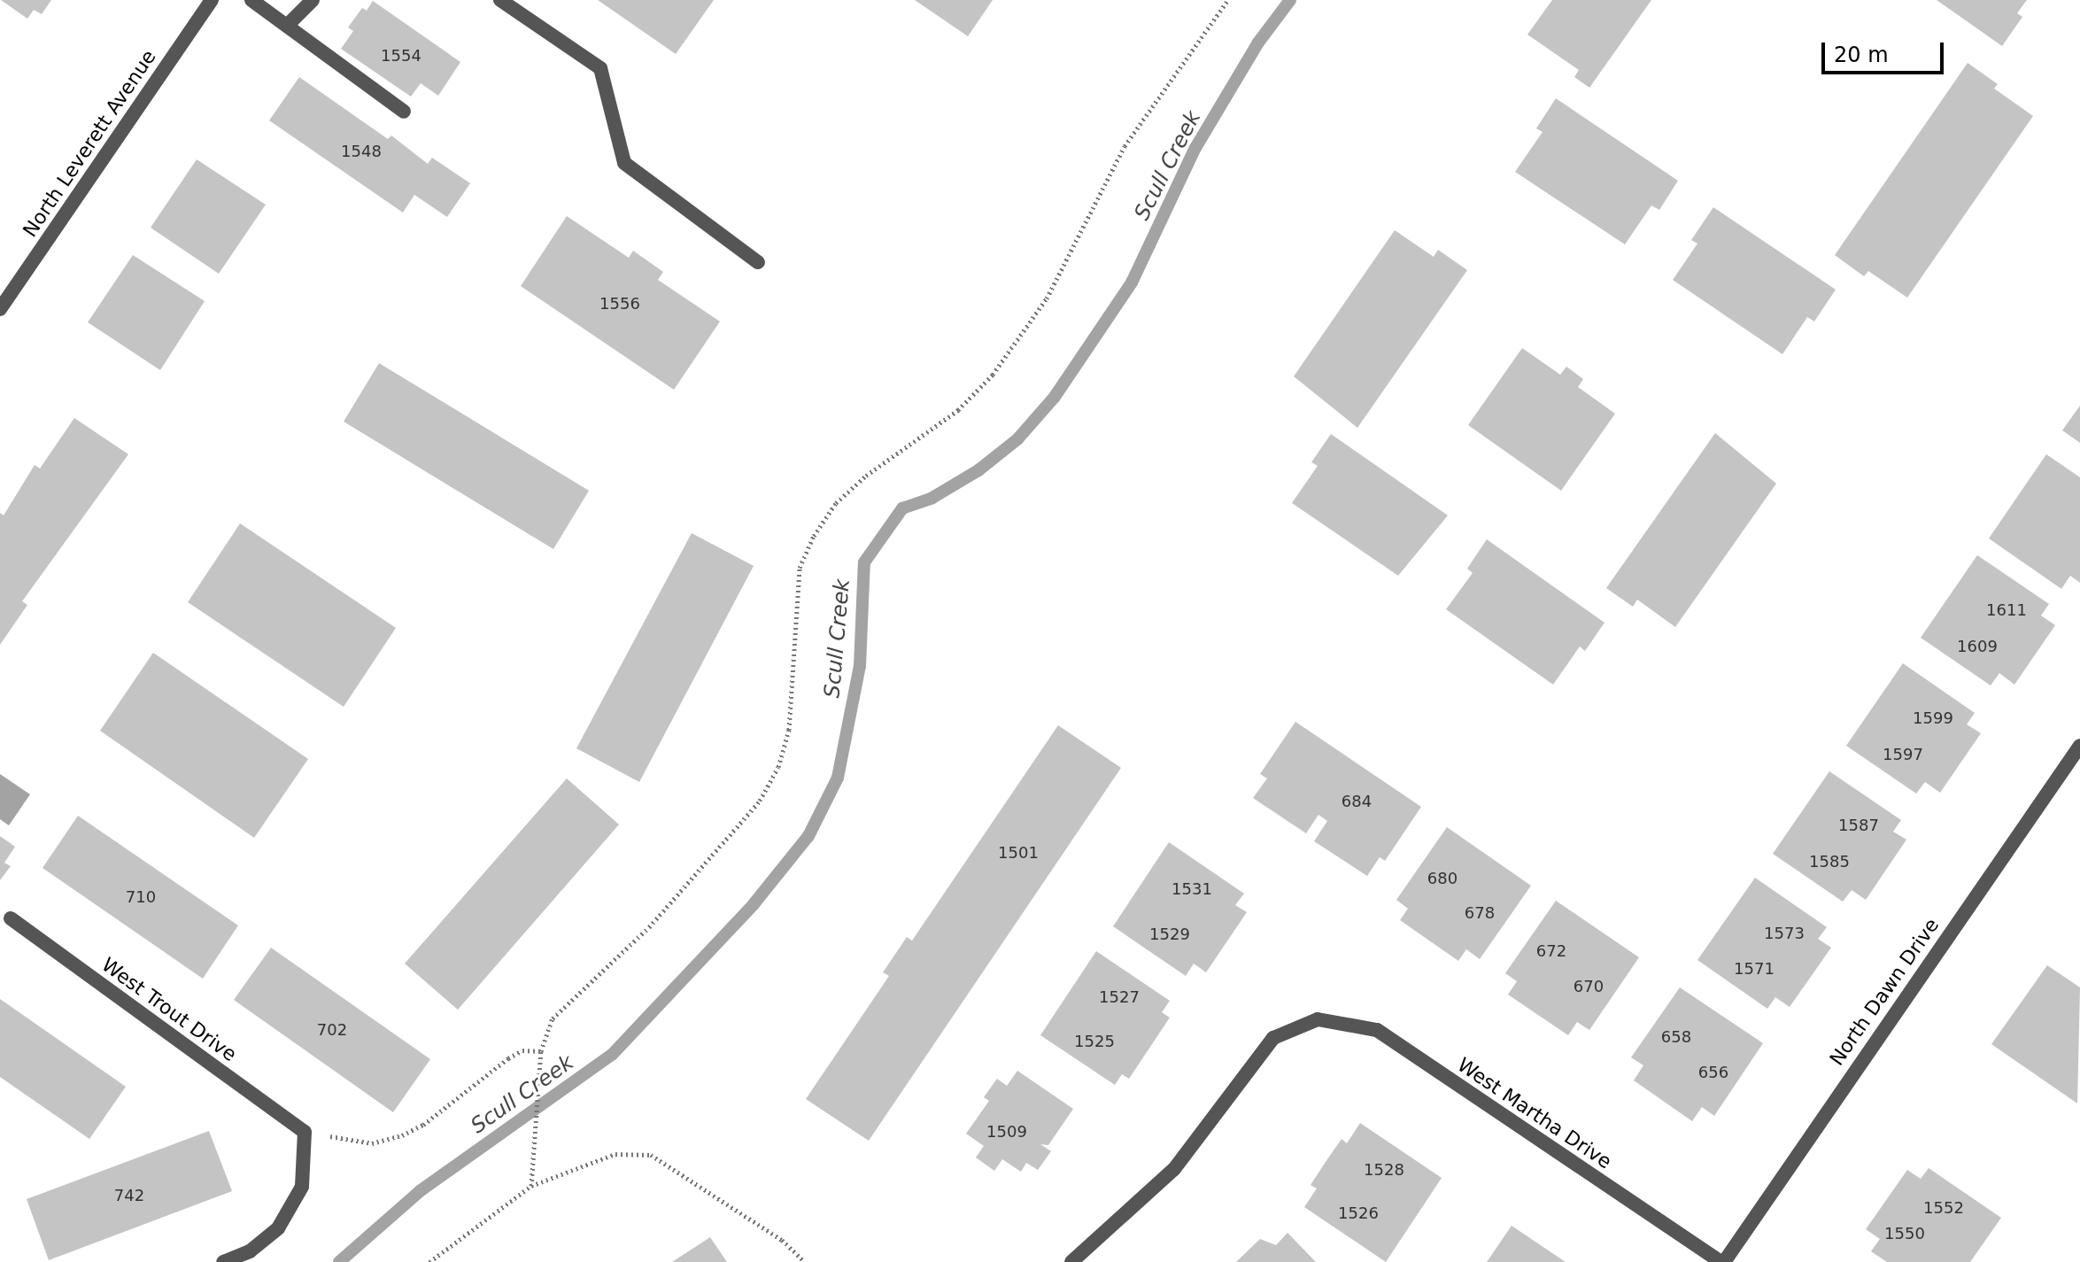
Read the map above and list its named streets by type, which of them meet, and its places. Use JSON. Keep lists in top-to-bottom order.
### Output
{
  "streets": {
    "street": [
      "North Leverett Avenue",
      "North Dawn Drive",
      "West Trout Drive",
      "West Martha Drive"
    ]
  },
  "crossings": [
    ["North Dawn Drive", "West Martha Drive"]
  ],
  "water": ["Scull Creek"],
  "house_numbers": [
    "1554",
    "1548",
    "1556",
    "1611",
    "1609",
    "1599",
    "1597",
    "684",
    "1587",
    "1501",
    "1585",
    "680",
    "1531",
    "710",
    "678",
    "1573",
    "1529",
    "672",
    "1571",
    "670",
    "1527",
    "702",
    "658",
    "1525",
    "656",
    "1509",
    "1528",
    "742",
    "1552",
    "1526",
    "1550"
  ],
  "scale_bar": "20 m"
}
